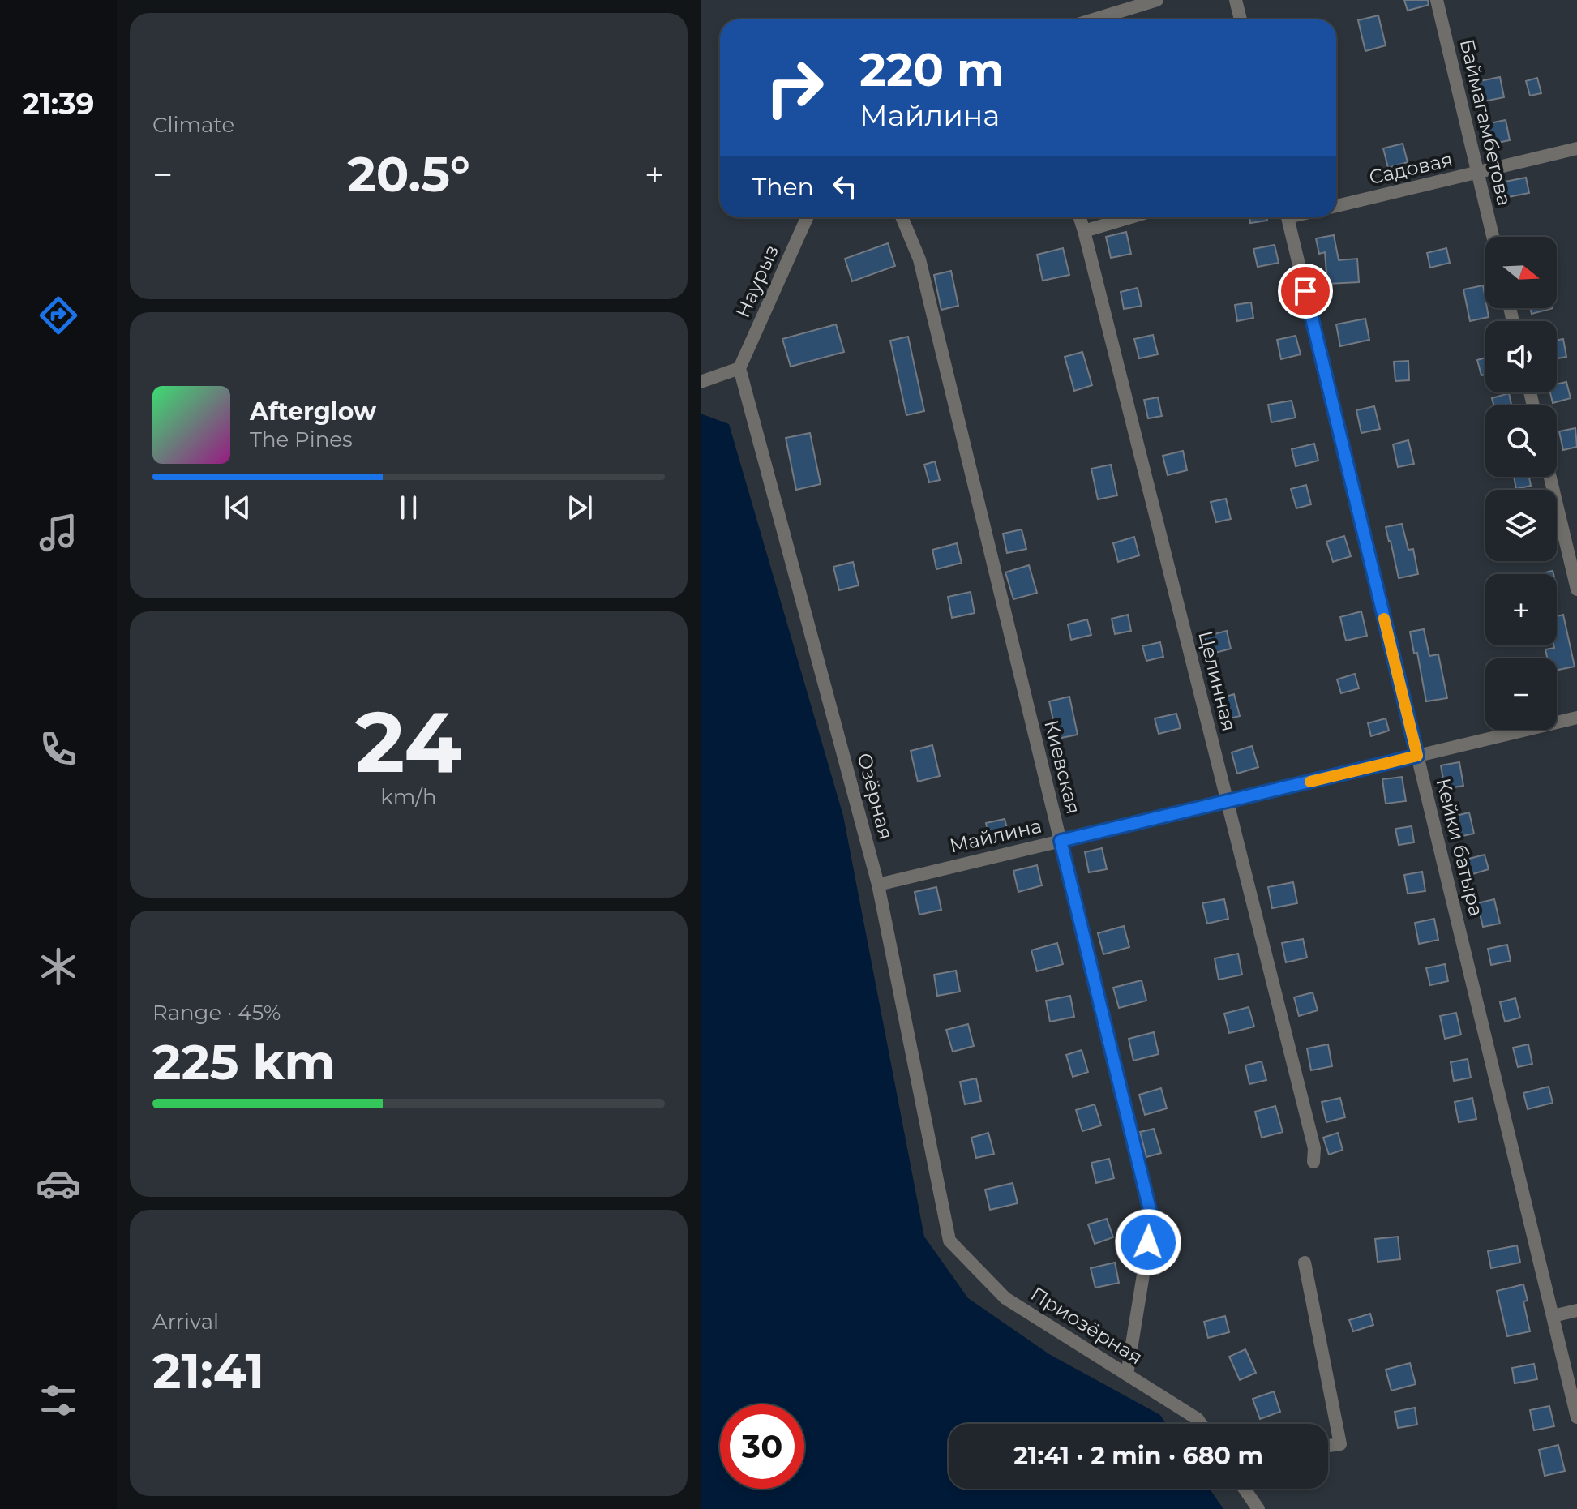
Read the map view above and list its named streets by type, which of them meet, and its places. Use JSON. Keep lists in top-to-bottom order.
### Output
{
  "streets": {
    "street": [
      "Баймагамбетова",
      "Садовая",
      "Наурыз",
      "Целинная",
      "Киевская",
      "Озёрная",
      "Майлина",
      "Кейки батыра",
      "Приозёрная"
    ]
  },
  "crossings": [
    ["Баймагамбетова", "Садовая"],
    ["Наурыз", "Озёрная"],
    ["Целинная", "Майлина"],
    ["Киевская", "Майлина"],
    ["Киевская", "Приозёрная"],
    ["Озёрная", "Майлина"],
    ["Озёрная", "Приозёрная"],
    ["Майлина", "Кейки батыра"]
  ],
  "north": "right",
  "page": {
    "tabs": "21:39",
    "tile": [
      "Climate",
      ["24", "km/h"],
      ["Range · 45%", "225 km"],
      ["Arrival", "21:41"]
    ],
    "turn": ["220 m", "Майлина"],
    "heat": ["−", "20.5°", "+"],
    "then": "Then",
    "map_buttons": ["+", "−"],
    "song": ["Afterglow", "The Pines"],
    "limit": "30",
    "trip": "21:41 · 2 min · 680 m"
  }
}
